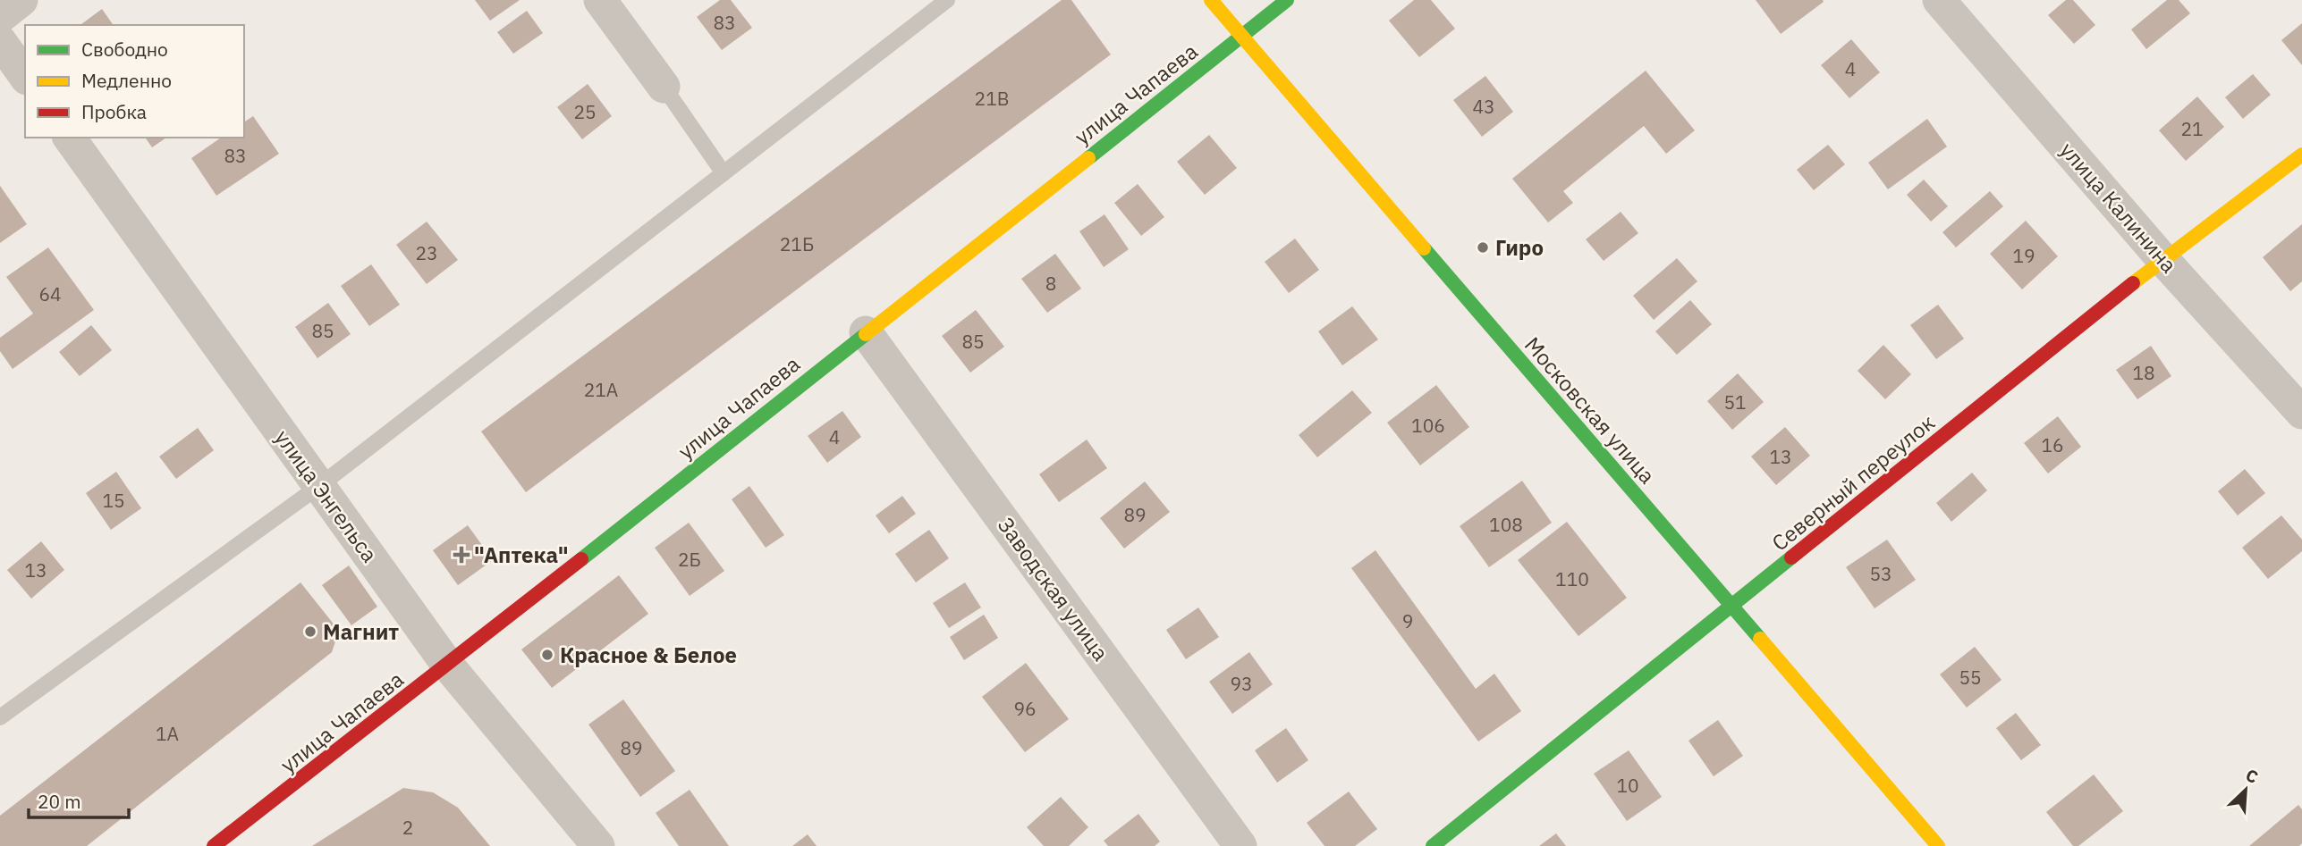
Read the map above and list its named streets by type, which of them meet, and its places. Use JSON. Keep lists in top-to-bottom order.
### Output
{
  "streets": {
    "street": [
      "улица Чапаева",
      "улица Калинина",
      "Московская улица",
      "Северный переулок",
      "улица Энгельса",
      "Заводская улица"
    ]
  },
  "crossings": [
    ["улица Чапаева", "Московская улица"],
    ["улица Чапаева", "улица Энгельса"],
    ["улица Чапаева", "Заводская улица"],
    ["улица Калинина", "Северный переулок"],
    ["Московская улица", "Северный переулок"]
  ],
  "places": {
    "other": ["Гиро", "Магнит", "Красное & Белое"],
    "health": ["\"Аптека\""]
  },
  "house_numbers": [
    "83",
    "4",
    "21В",
    "43",
    "25",
    "21",
    "83",
    "21Б",
    "23",
    "19",
    "8",
    "64",
    "85",
    "85",
    "18",
    "21А",
    "51",
    "106",
    "4",
    "16",
    "13",
    "15",
    "89",
    "108",
    "2Б",
    "13",
    "53",
    "110",
    "9",
    "55",
    "93",
    "96",
    "1А",
    "89",
    "10",
    "2"
  ],
  "legend": ["Свободно", "Медленно", "Пробка"],
  "scale_bar": "20 m",
  "north": "top right"
}
